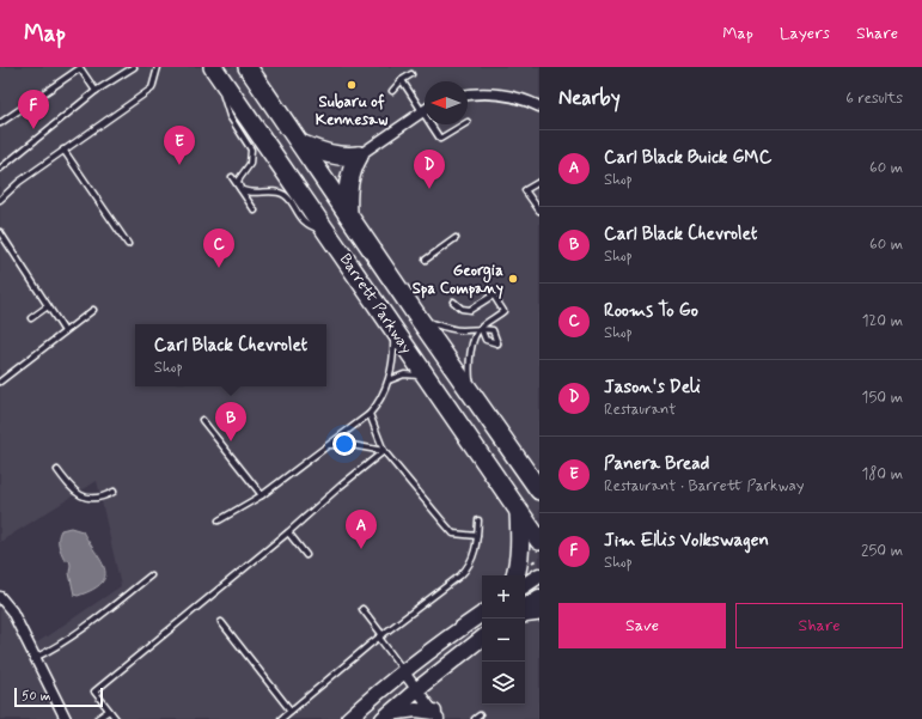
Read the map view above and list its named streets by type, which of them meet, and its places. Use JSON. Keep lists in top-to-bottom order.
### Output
{
  "streets": {
    "highway": ["Barrett Parkway"]
  },
  "places": ["Subaru of Kennesaw", "Georgia Spa Company"],
  "scale_bar": "50 m",
  "north": "left",
  "page": {
    "header": "Map",
    "nav": ["Map", "Layers", "Share"],
    "heading": ["Nearby", "6 results"],
    "pins": [
      "F",
      "E",
      "D",
      "C",
      "B",
      "A"
    ],
    "list": [
      {
        "mark": "A",
        "name": "Carl Black Buick GMC",
        "note": "Shop",
        "value": "60 m"
      },
      {
        "mark": "B",
        "name": "Carl Black Chevrolet",
        "note": "Shop",
        "value": "60 m"
      },
      {
        "mark": "C",
        "name": "Rooms To Go",
        "note": "Shop",
        "value": "120 m"
      },
      {
        "mark": "D",
        "name": "Jason's Deli",
        "note": "Restaurant",
        "value": "150 m"
      },
      {
        "mark": "E",
        "name": "Panera Bread",
        "note": "Restaurant · Barrett Parkway",
        "value": "180 m"
      },
      {
        "mark": "F",
        "name": "Jim Ellis Volkswagen",
        "note": "Shop",
        "value": "250 m"
      }
    ],
    "popup": ["Carl Black Chevrolet", "Shop"],
    "map_buttons": ["+", "−"],
    "buttons": ["Save", "Share"],
    "scale": "50 m"
  }
}
